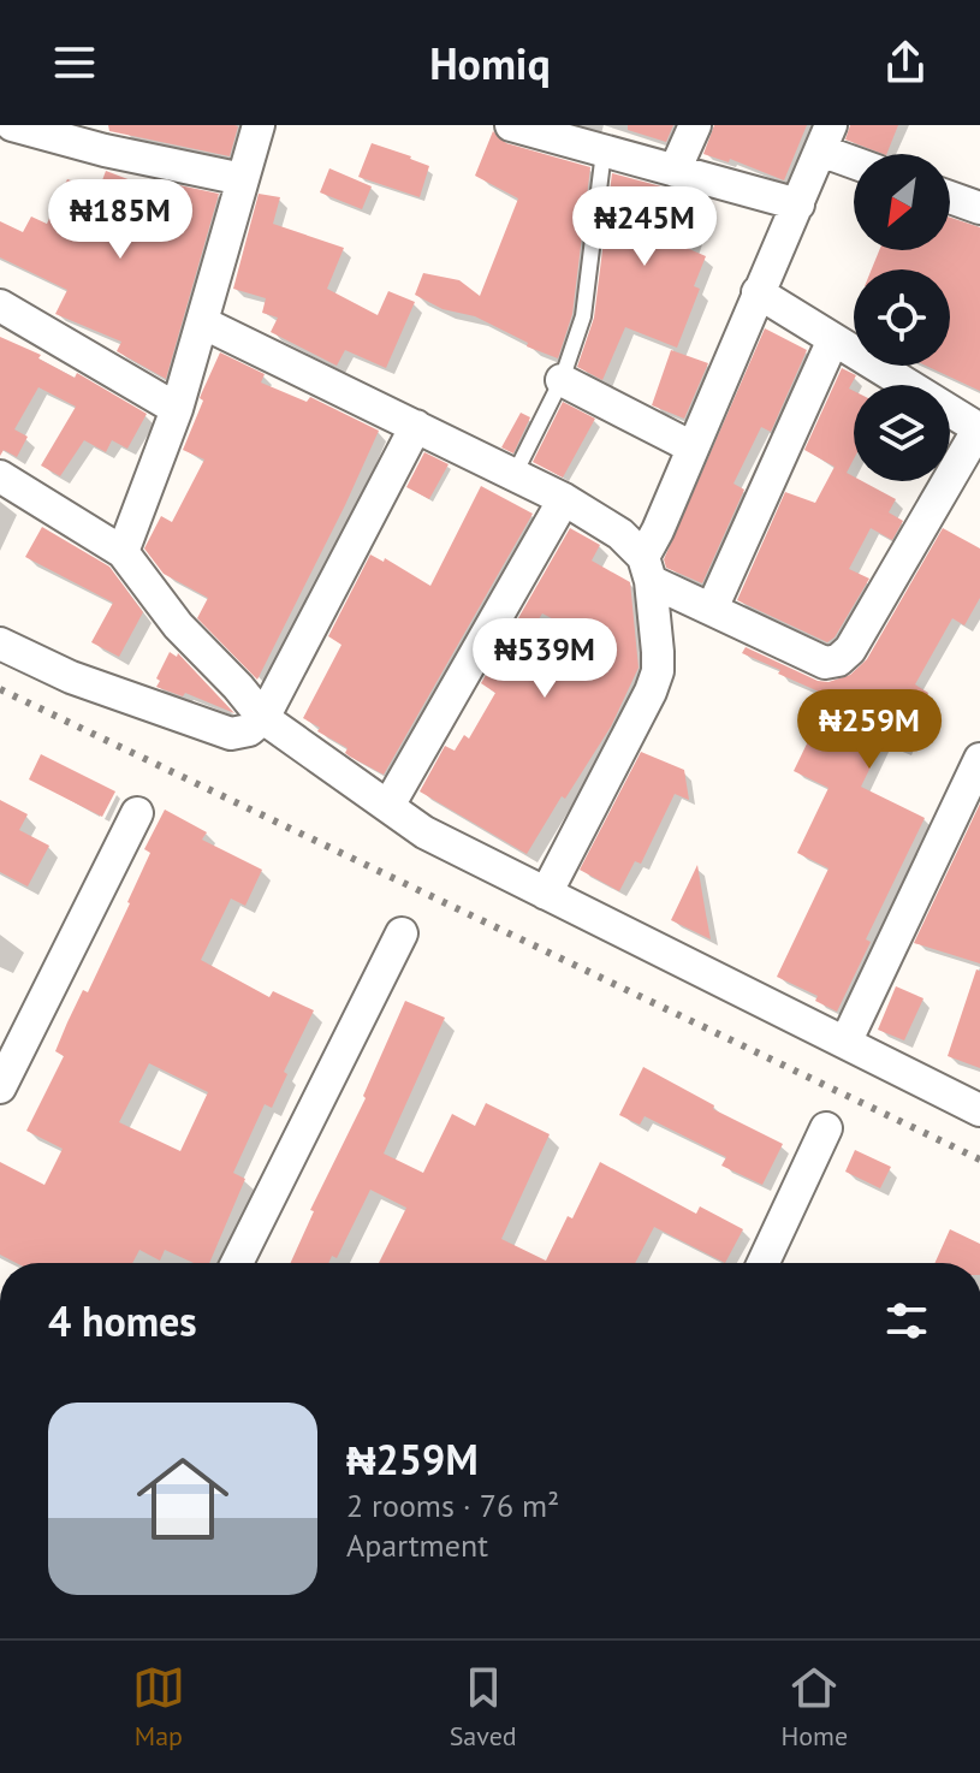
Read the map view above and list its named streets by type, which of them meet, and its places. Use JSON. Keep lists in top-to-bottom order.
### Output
{
  "north": "bottom left",
  "page": {
    "header": "Homiq",
    "price": [
      "₦185M",
      "₦245M",
      "₦539M",
      "₦259M"
    ],
    "heading": "4 homes",
    "list": [
      {
        "name": "₦259M",
        "note": "2 rooms · 76 m² · Apartment"
      }
    ],
    "tabs": ["Map", "Saved", "Home"]
  }
}
